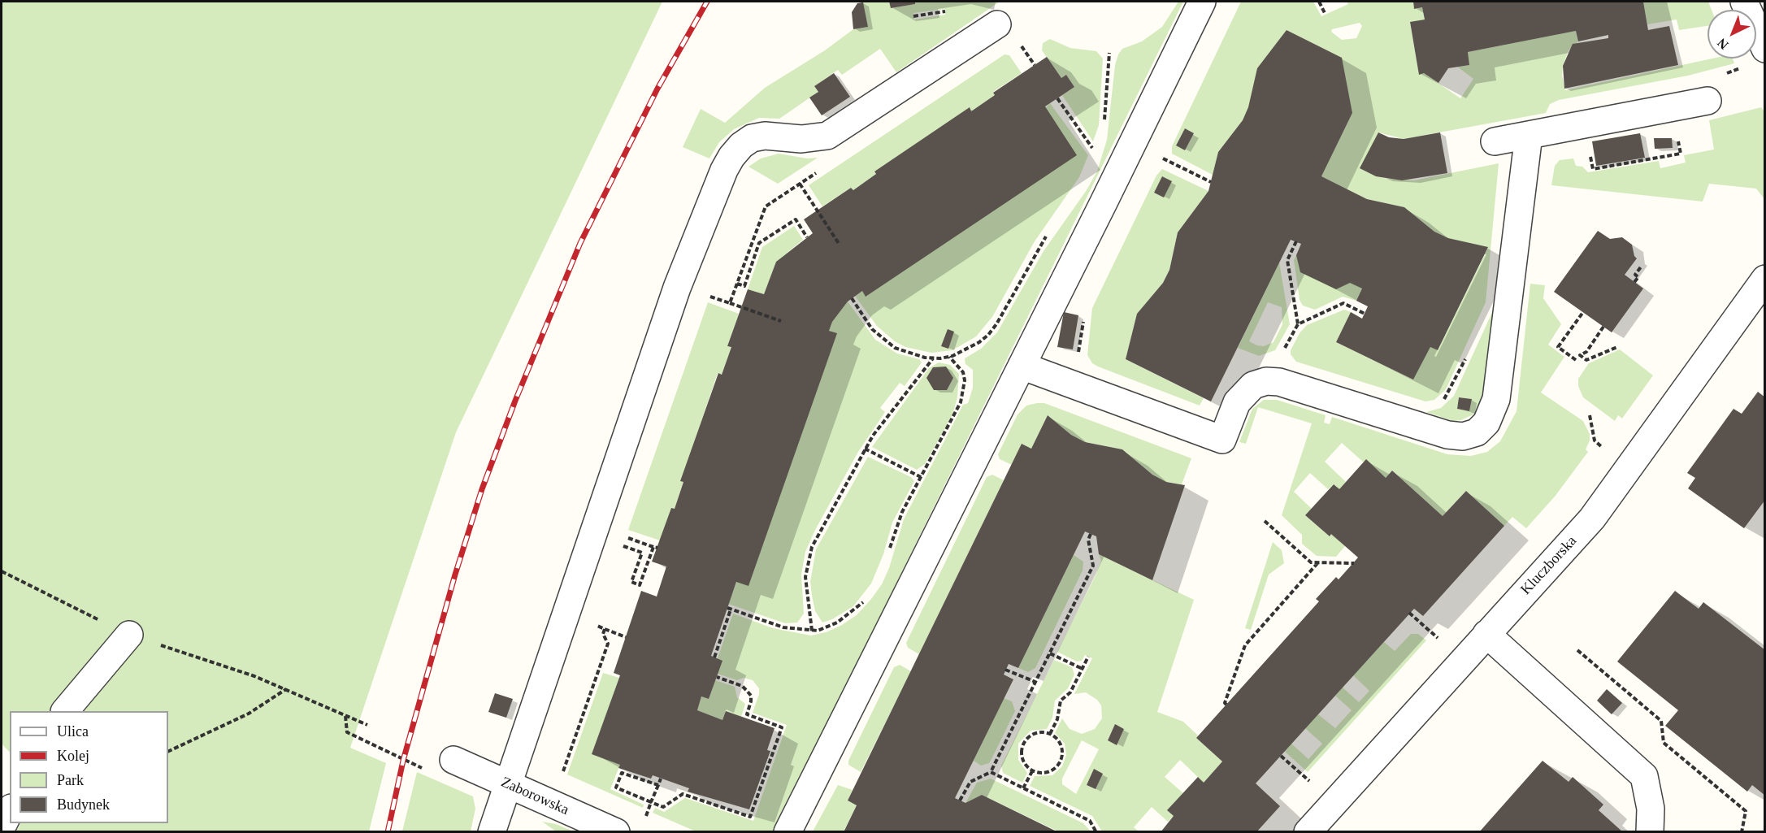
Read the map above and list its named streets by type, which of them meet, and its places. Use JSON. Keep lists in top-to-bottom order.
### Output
{
  "streets": {
    "street": ["Kluczborska", "Zaborowska"]
  },
  "legend": [
    "Ulica",
    "Kolej",
    "Park",
    "Budynek"
  ],
  "north": "bottom left"
}
